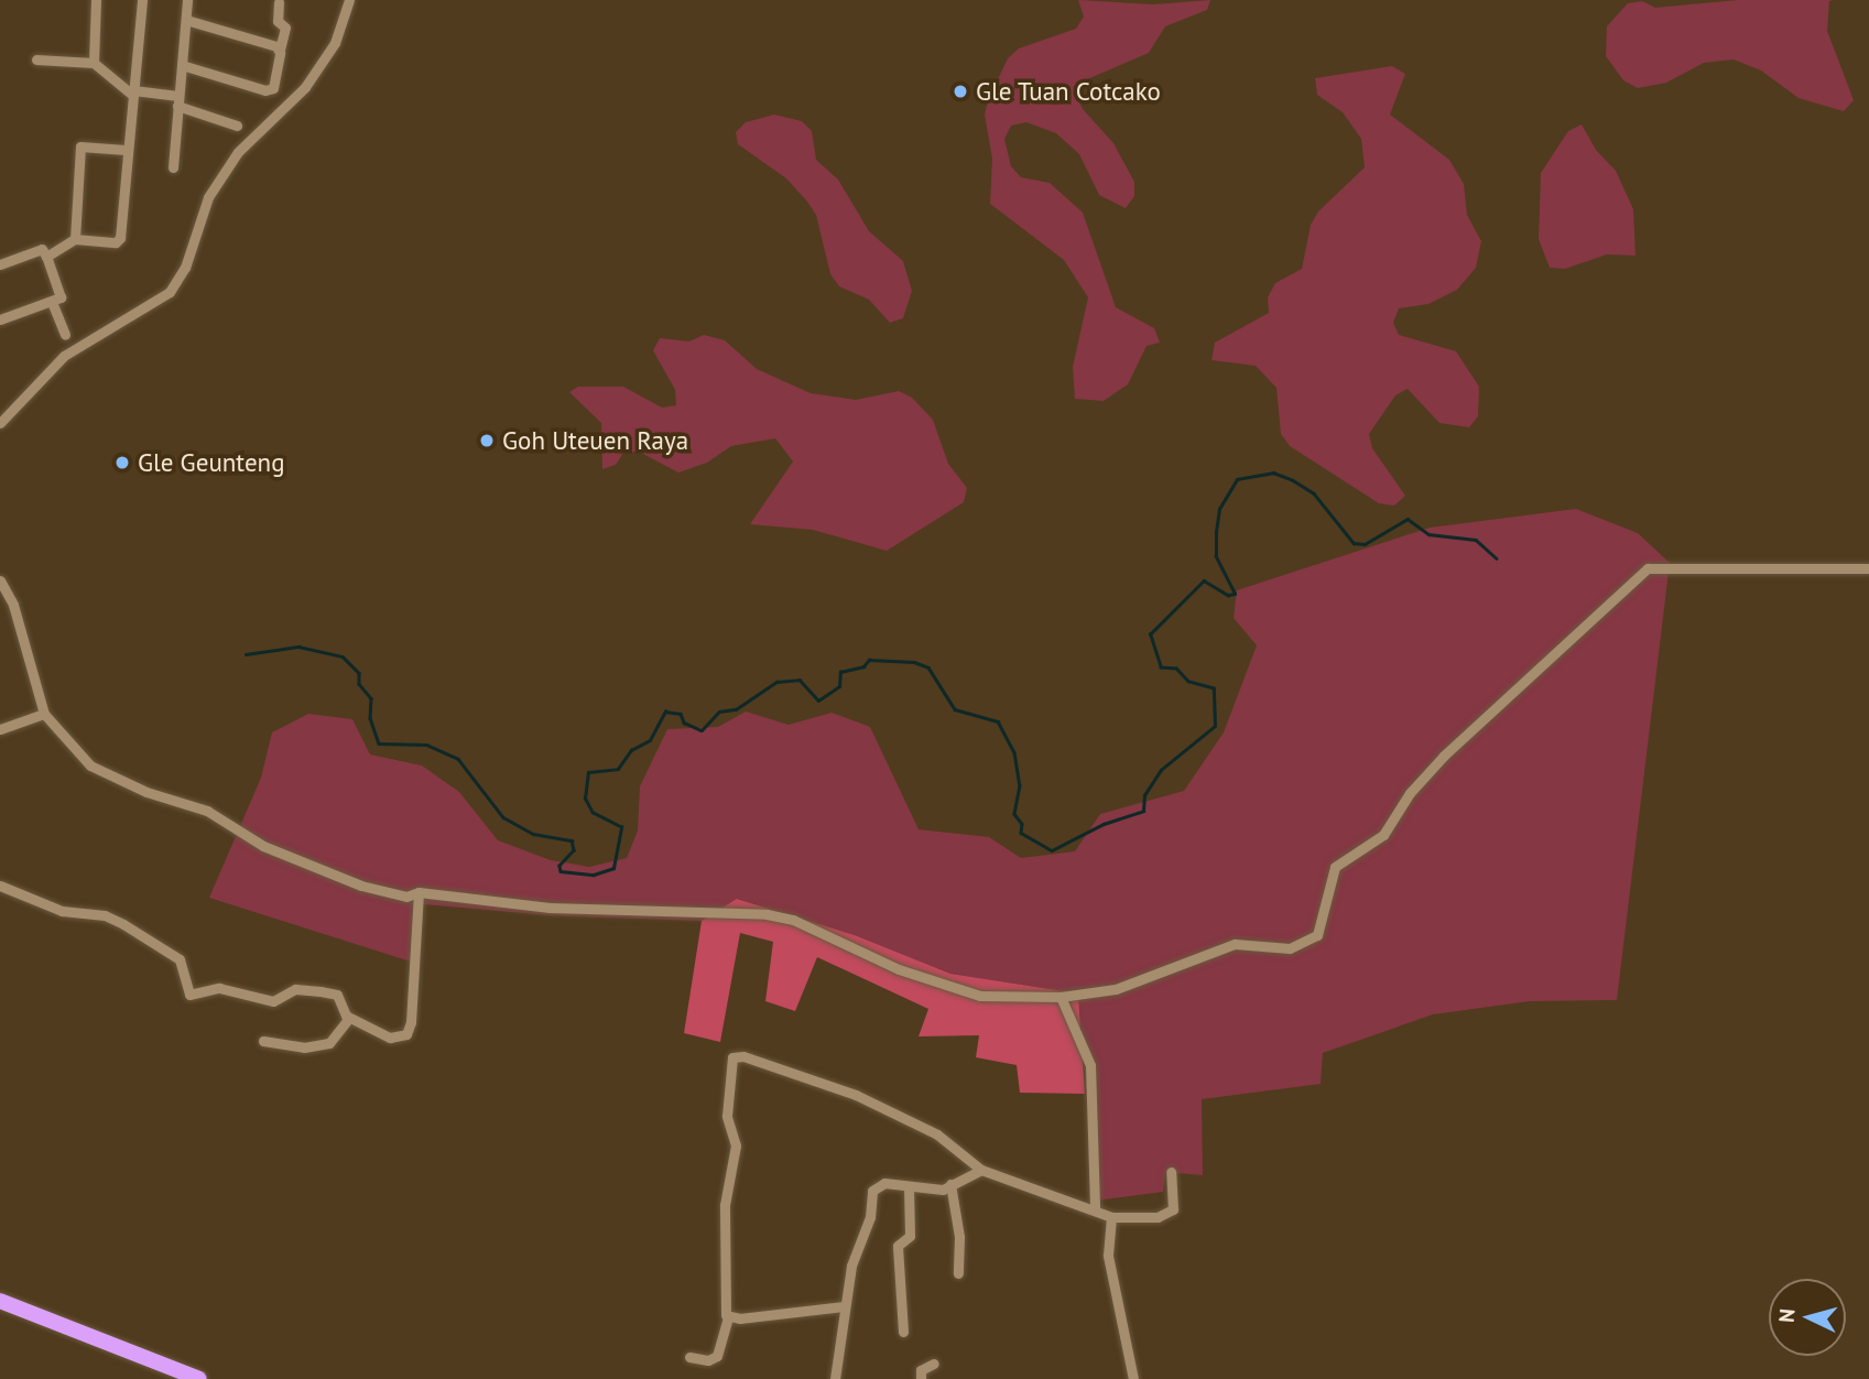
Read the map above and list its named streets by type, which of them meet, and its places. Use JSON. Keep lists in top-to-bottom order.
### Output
{
  "places": ["Gle Tuan Cotcako", "Goh Uteuen Raya", "Gle Geunteng"],
  "north": "left"
}
